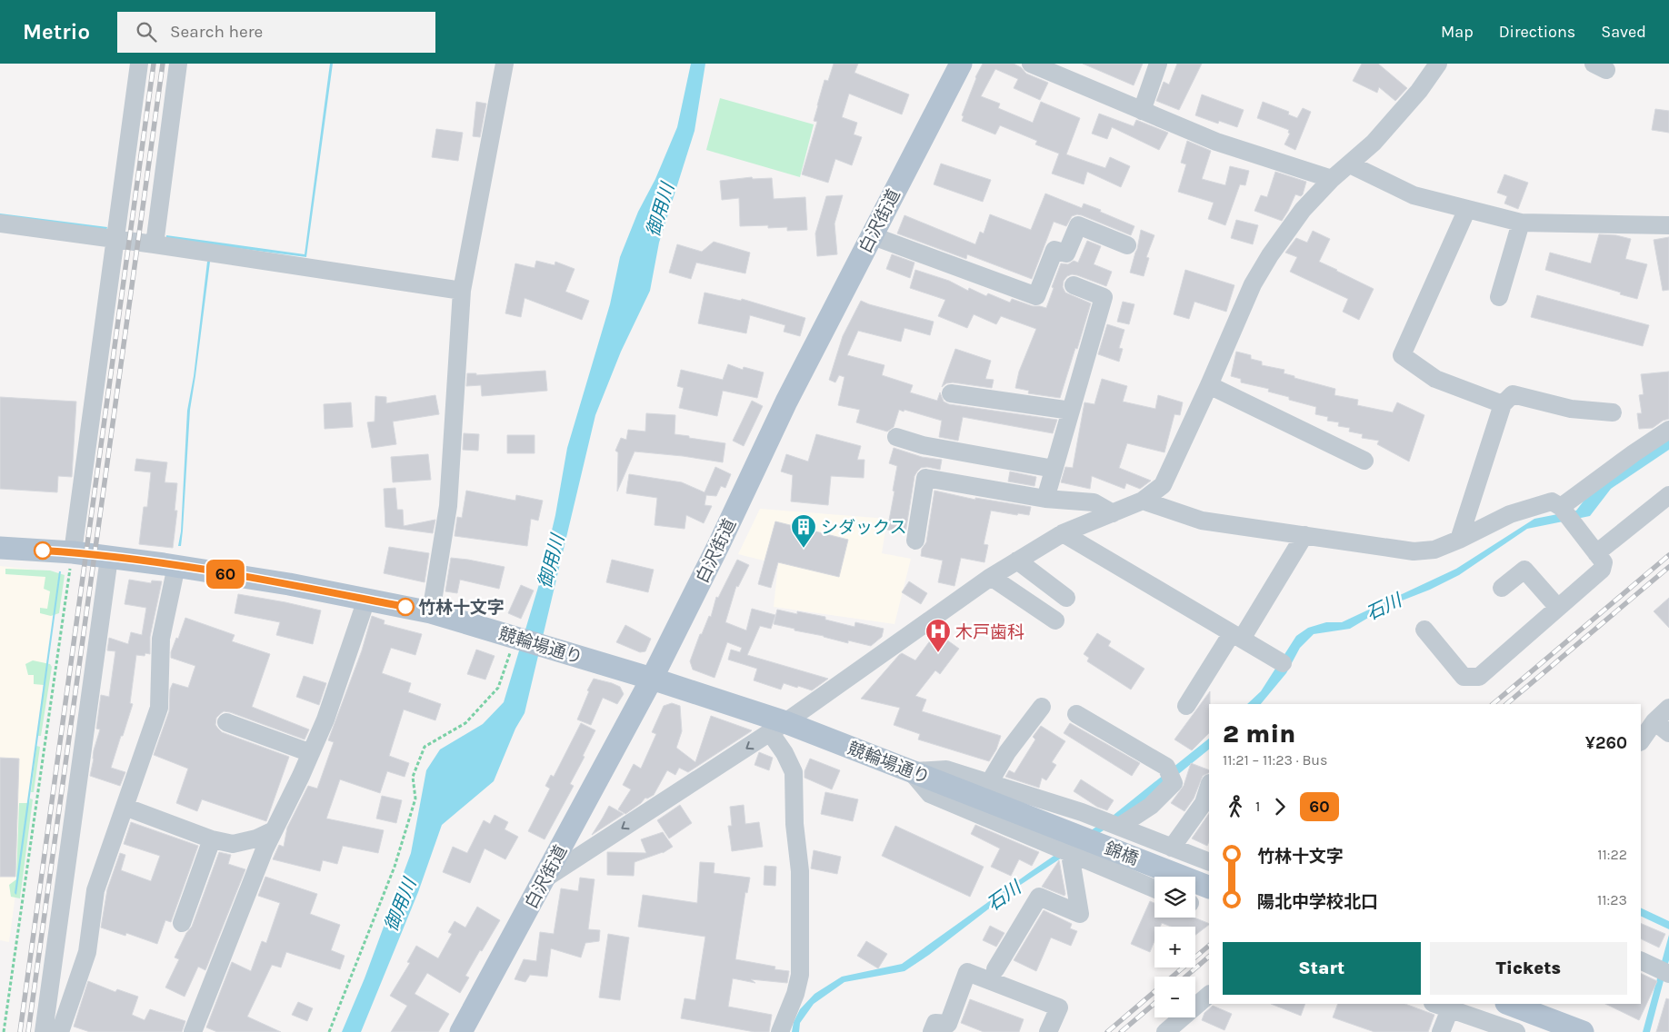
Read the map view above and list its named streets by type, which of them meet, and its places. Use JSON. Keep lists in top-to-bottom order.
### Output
{
  "streets": {
    "main road": ["白沢街道", "競輪場通り", "錦橋"]
  },
  "crossings": [
    ["白沢街道", "競輪場通り"],
    ["競輪場通り", "錦橋"]
  ],
  "water": ["御用川", "石川"],
  "places": {
    "building": ["シダックス"],
    "other": ["竹林十文字"],
    "hospital": ["木戸歯科"]
  },
  "lines": ["bus line 60"],
  "page": {
    "header": "Metrio",
    "search": "Search here",
    "nav": ["Map", "Directions", "Saved"],
    "on_map": "60",
    "heading": ["2 min", "11:21 – 11:23 · Bus", "¥260"],
    "legs": ["1", "60"],
    "list": [
      {
        "name": "竹林十文字",
        "value": "11:22"
      },
      {
        "name": "陽北中学校北口",
        "value": "11:23"
      }
    ],
    "map_buttons": ["+", "−"],
    "buttons": ["Start", "Tickets"]
  }
}
